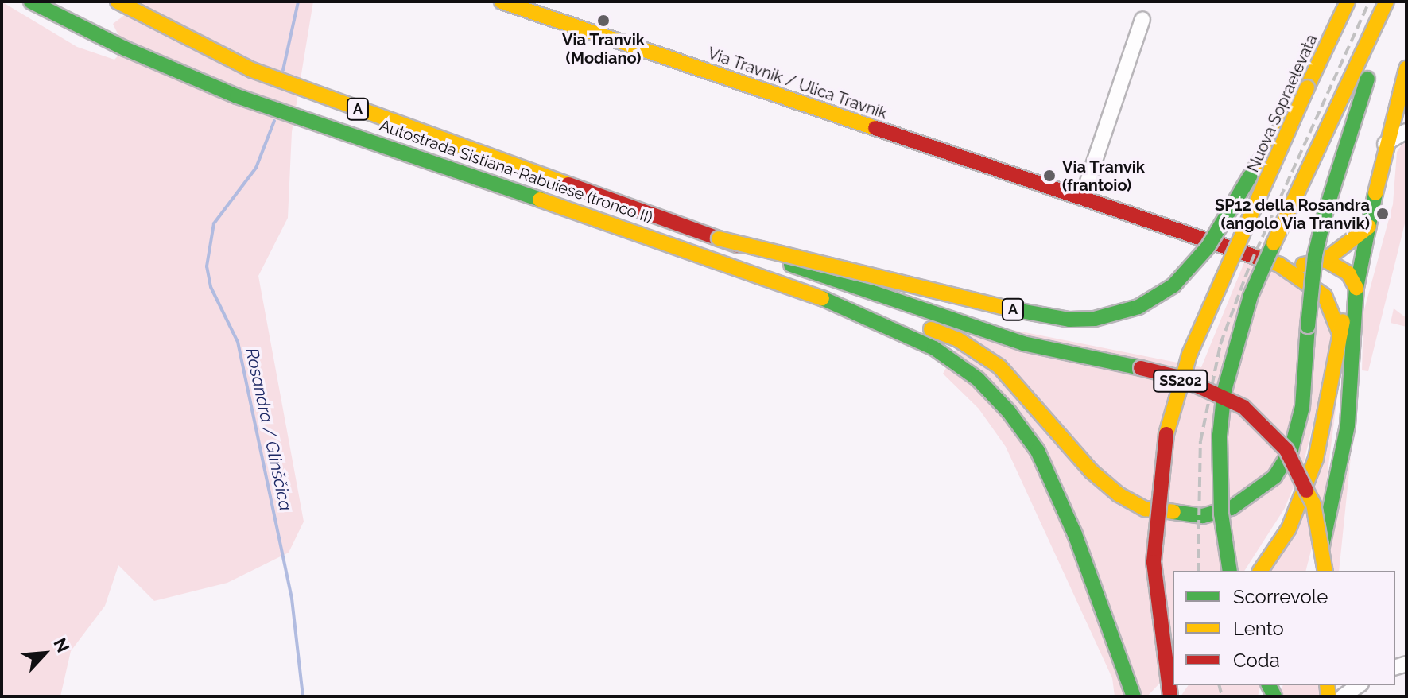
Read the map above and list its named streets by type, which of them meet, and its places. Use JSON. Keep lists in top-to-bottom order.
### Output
{
  "streets": {
    "main road": [
      "Via Travnik / Ulica Travnik",
      "Nuova Sopraelevata",
      "A",
      "Autostrada Sistiana-Rabuiese (tronco II)",
      "SS202"
    ]
  },
  "crossings": [
    ["Nuova Sopraelevata", "A"],
    ["A", "Autostrada Sistiana-Rabuiese (tronco II)"]
  ],
  "water": ["Rosandra / Glinščica"],
  "places": ["Via Tranvik (Modiano)", "Via Tranvik (frantoio)", "SP12 della Rosandra (angolo Via Tranvik)"],
  "legend": ["Scorrevole", "Lento", "Coda"],
  "north": "top right"
}
